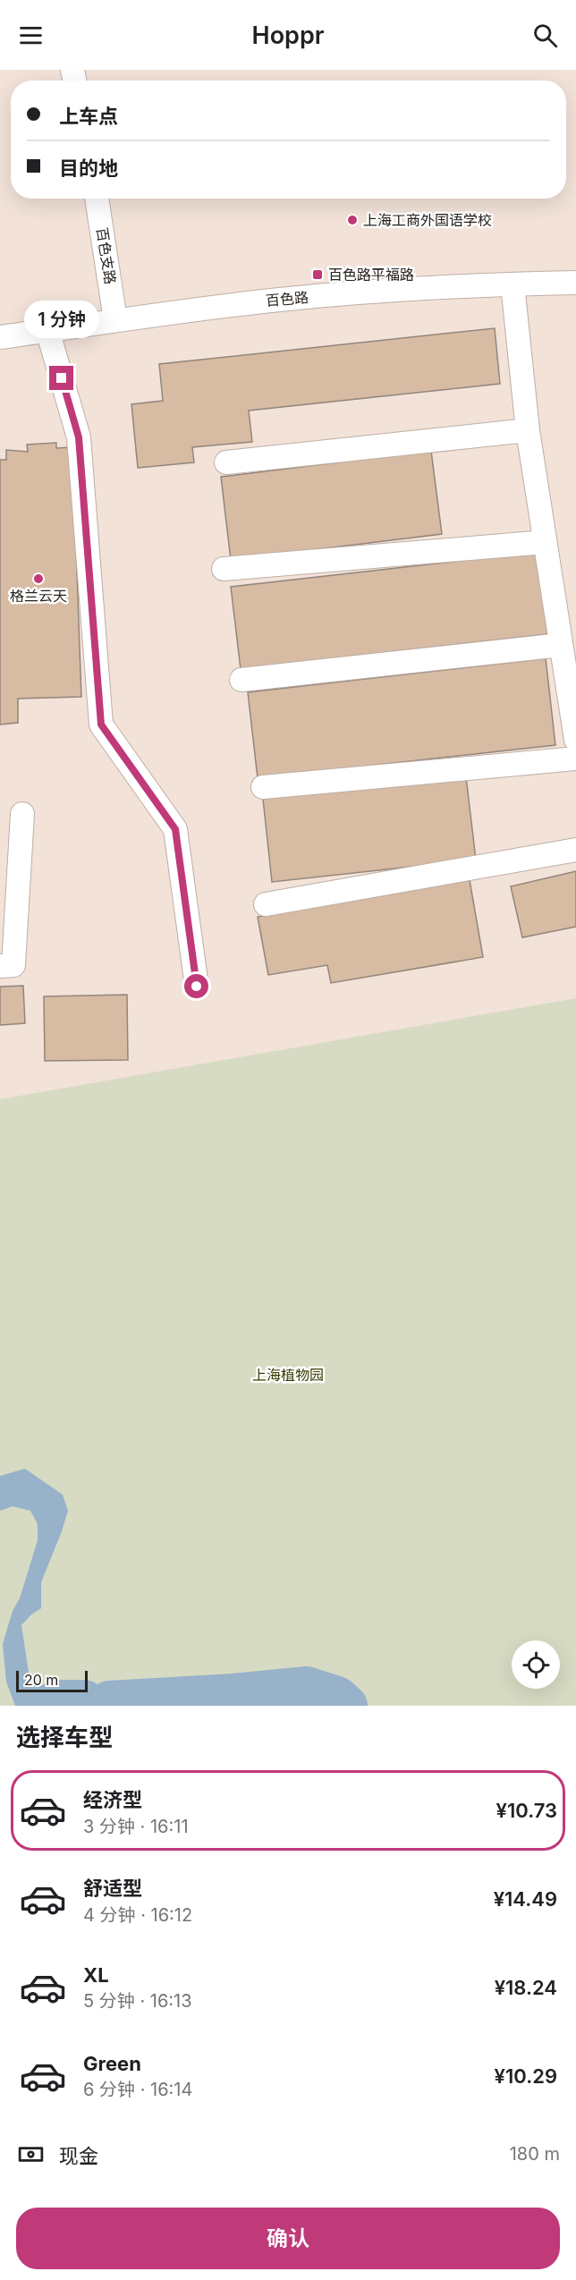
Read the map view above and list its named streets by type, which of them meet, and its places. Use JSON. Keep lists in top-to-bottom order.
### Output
{
  "streets": {
    "street": ["百色支路", "百色路"]
  },
  "crossings": [
    ["百色支路", "百色路"]
  ],
  "parks": ["上海植物园"],
  "places": {
    "other": ["上海工商外国语学校", "格兰云天"],
    "transit": ["百色路平福路"]
  },
  "scale_bar": "20 m",
  "page": {
    "header": "Hoppr",
    "banner": ["上车点", "目的地"],
    "bubble": "1 分钟",
    "scale": "20 m",
    "heading": "选择车型",
    "list": [
      {
        "name": "经济型",
        "note": "3 分钟 · 16:11",
        "value": "¥10.73"
      },
      {
        "name": "舒适型",
        "note": "4 分钟 · 16:12",
        "value": "¥14.49"
      },
      {
        "name": "XL",
        "note": "5 分钟 · 16:13",
        "value": "¥18.24"
      },
      {
        "name": "Green",
        "note": "6 分钟 · 16:14",
        "value": "¥10.29"
      }
    ],
    "pay": ["现金", "180 m"],
    "buttons": "确认"
  }
}
